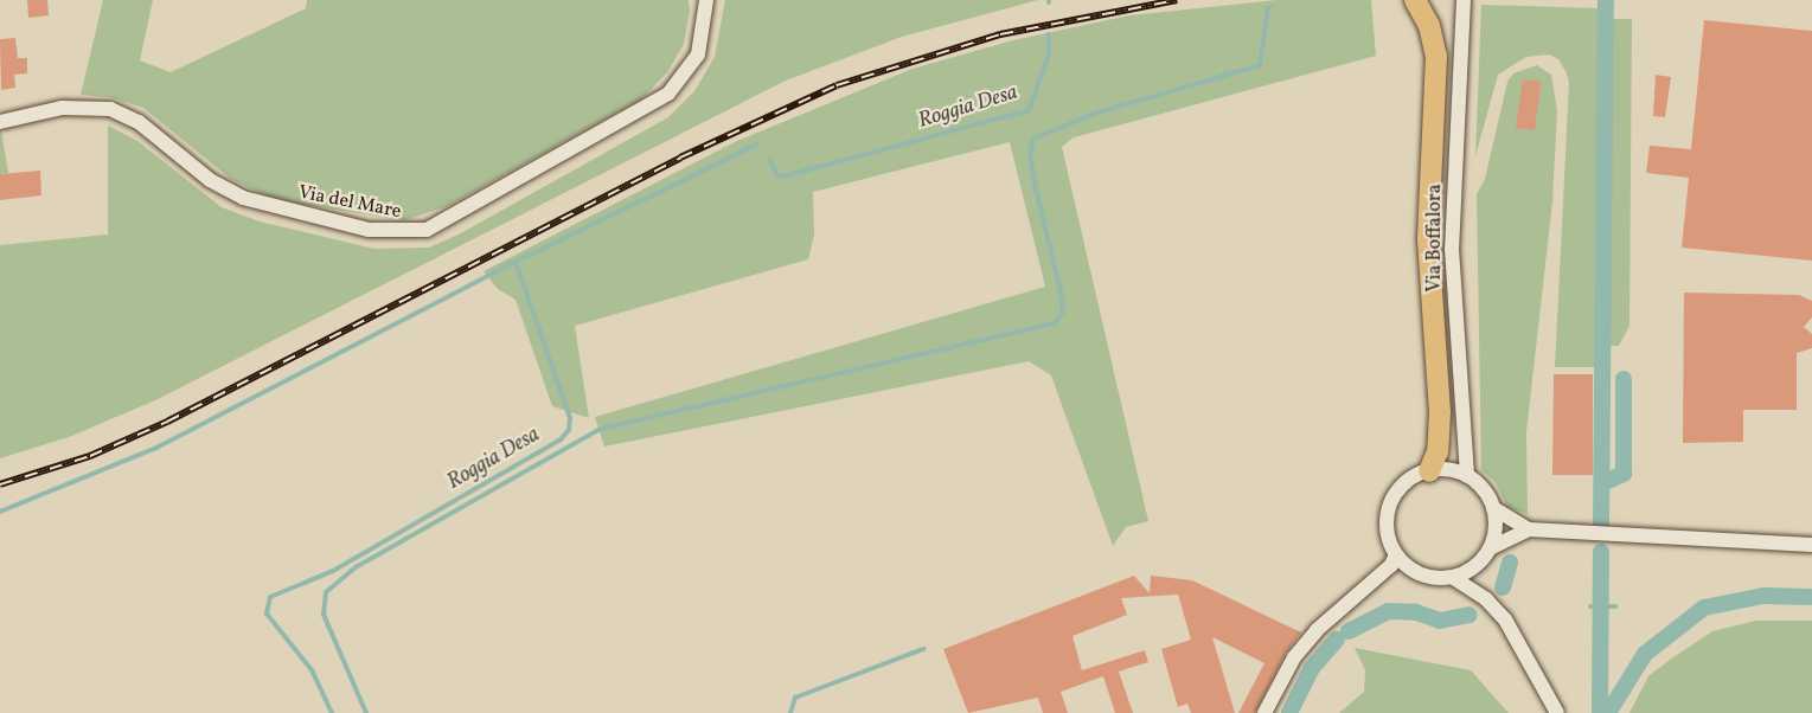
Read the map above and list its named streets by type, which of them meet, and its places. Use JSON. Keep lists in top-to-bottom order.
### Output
{
  "streets": {
    "street": ["Via del Mare", "Via Boffalora"]
  },
  "water": ["Roggia Desa"]
}
